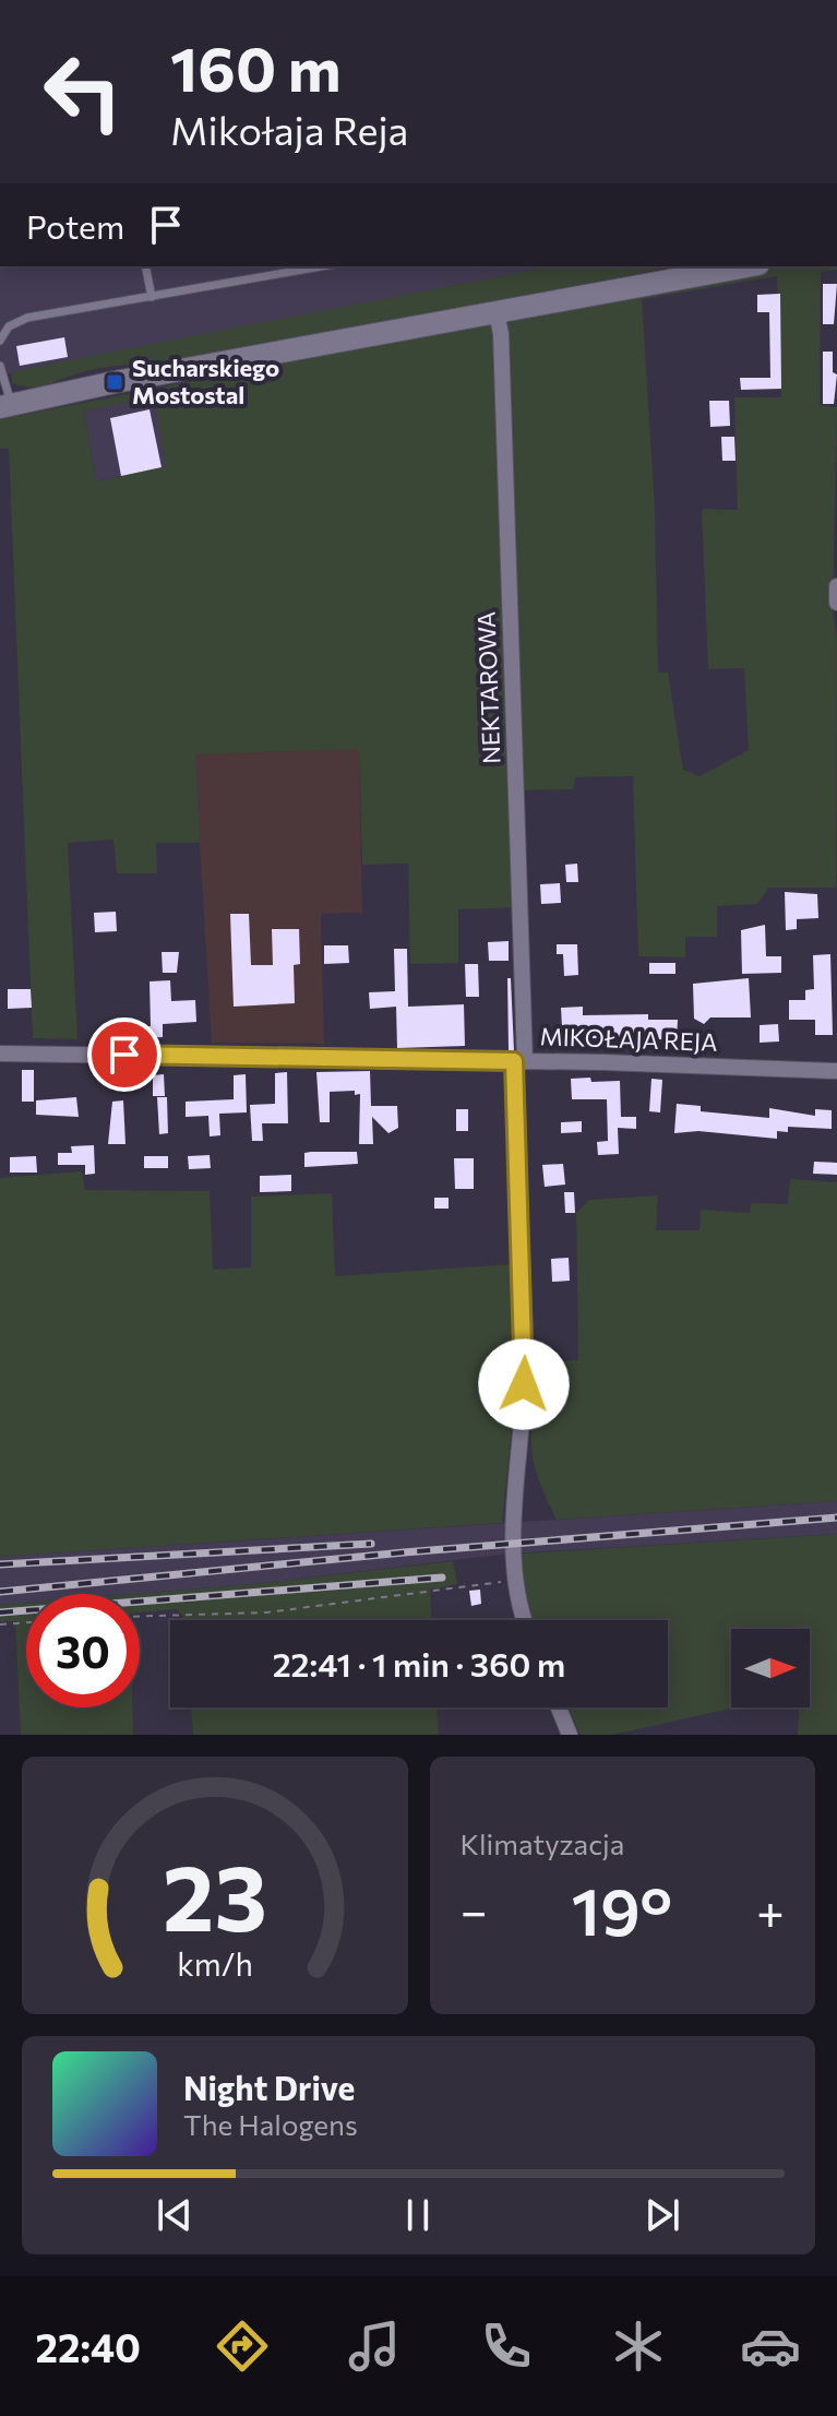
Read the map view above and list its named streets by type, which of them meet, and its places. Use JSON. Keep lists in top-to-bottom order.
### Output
{
  "streets": {
    "street": ["NEKTAROWA", "MIKOŁAJA REJA"]
  },
  "crossings": [
    ["NEKTAROWA", "MIKOŁAJA REJA"]
  ],
  "places": {
    "transit": ["Sucharskiego Mostostal"]
  },
  "north": "right",
  "page": {
    "turn": ["160 m", "Mikołaja Reja"],
    "then": "Potem",
    "limit": "30",
    "trip": "22:41 · 1 min · 360 m",
    "tile": "Klimatyzacja",
    "heat": ["−", "19°", "+"],
    "song": ["Night Drive", "The Halogens"],
    "tabs": "22:40",
    "gauge": ["23", "km/h"]
  }
}
